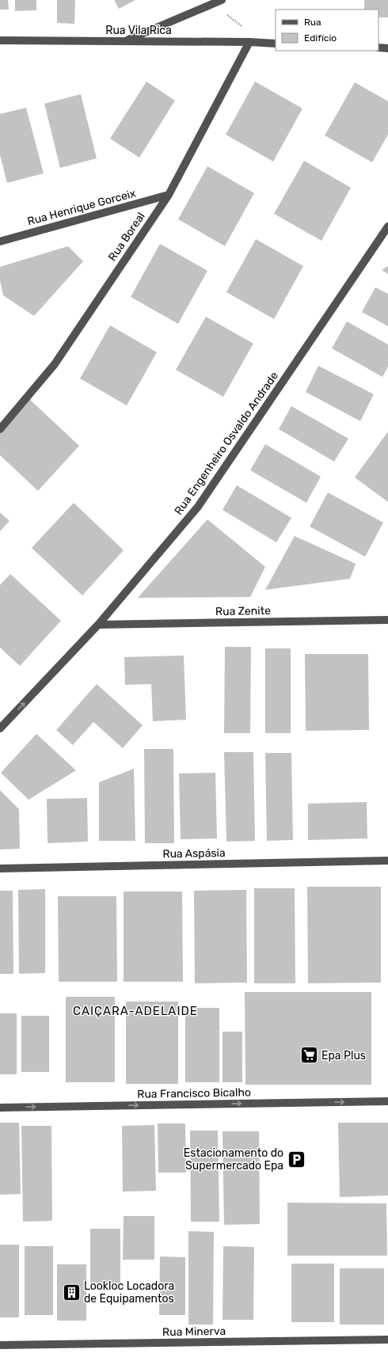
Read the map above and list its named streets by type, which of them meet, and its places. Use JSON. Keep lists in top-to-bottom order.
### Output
{
  "streets": {
    "street": [
      "Rua Vila Rica",
      "Rua Henrique Gorceix",
      "Rua Boreal",
      "Rua Engenheiro Osvaldo Andrade",
      "Rua Zenite",
      "Rua Aspásia",
      "Rua Francisco Bicalho",
      "Rua Minerva"
    ]
  },
  "crossings": [
    ["Rua Vila Rica", "Rua Boreal"],
    ["Rua Henrique Gorceix", "Rua Boreal"],
    ["Rua Engenheiro Osvaldo Andrade", "Rua Zenite"]
  ],
  "one_way": ["Rua Francisco Bicalho"],
  "districts": ["CAIÇARA-ADELAIDE"],
  "places": {
    "supermarket": ["Epa Plus"],
    "parking": ["Estacionamento do Supermercado Epa"],
    "building": ["Lookloc Locadora de Equipamentos"]
  },
  "legend": ["Rua", "Edifício"]
}
